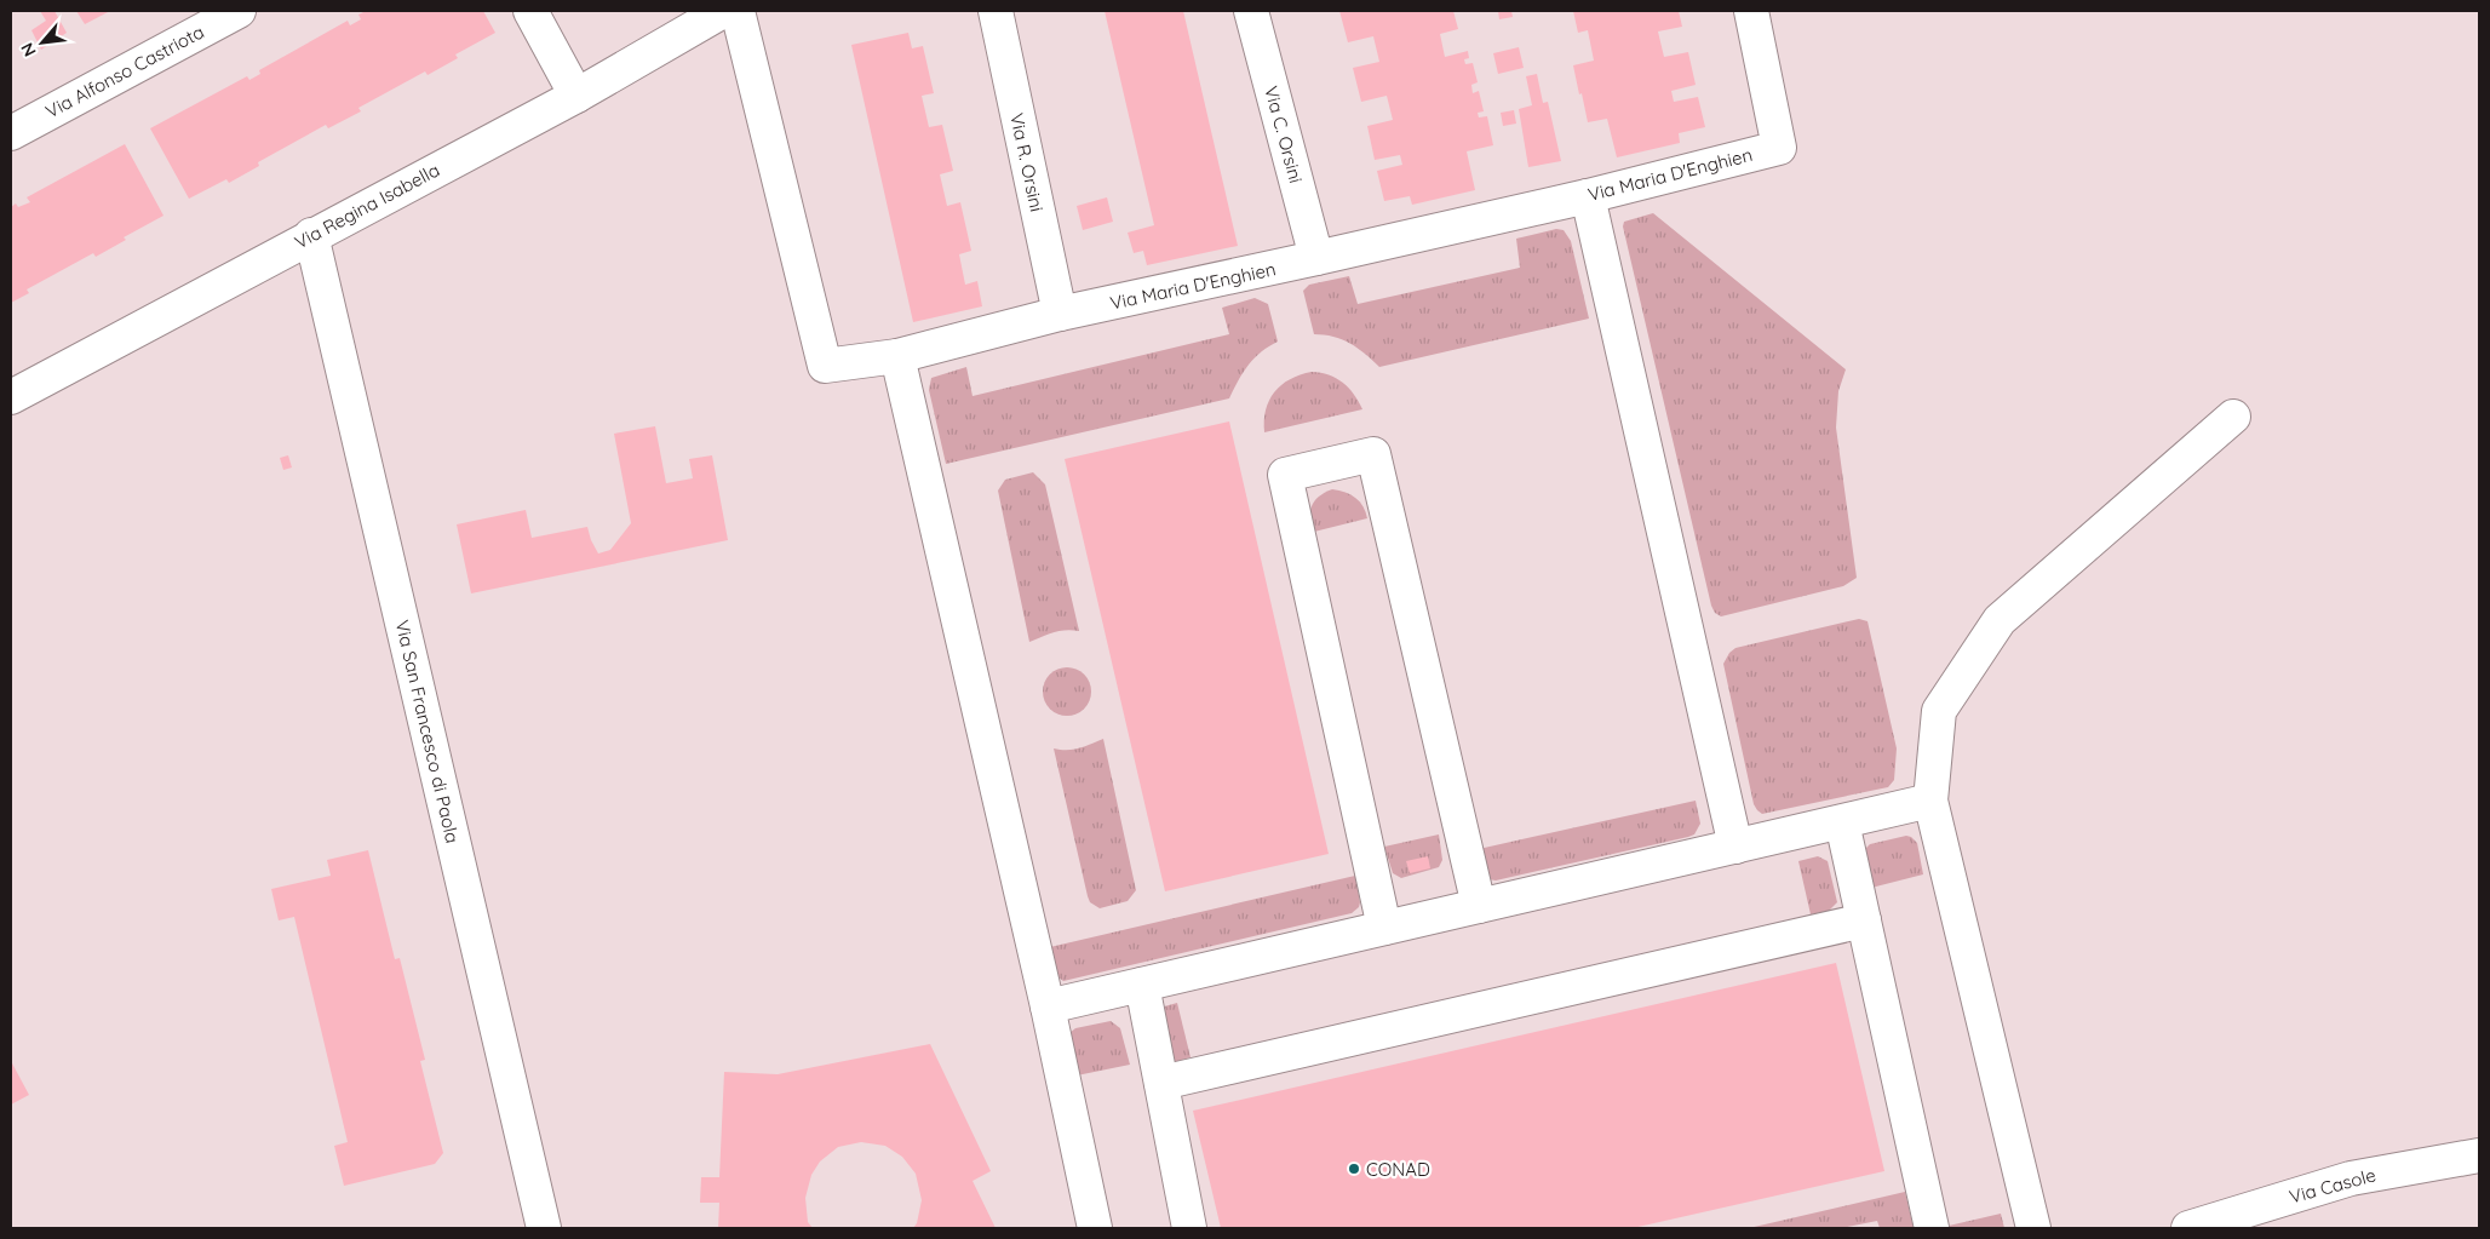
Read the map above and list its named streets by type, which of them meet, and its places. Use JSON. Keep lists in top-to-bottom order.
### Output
{
  "streets": {
    "street": [
      "Via Alfonso Castriota",
      "Via C. Orsini",
      "Via R. Orsini",
      "Via Maria D'Enghien",
      "Via Regina Isabella",
      "Via San Francesco di Paola",
      "Via Casole"
    ]
  },
  "crossings": [
    ["Via C. Orsini", "Via Maria D'Enghien"],
    ["Via R. Orsini", "Via Maria D'Enghien"],
    ["Via Regina Isabella", "Via San Francesco di Paola"]
  ],
  "places": ["CONAD"],
  "north": "bottom left"
}
